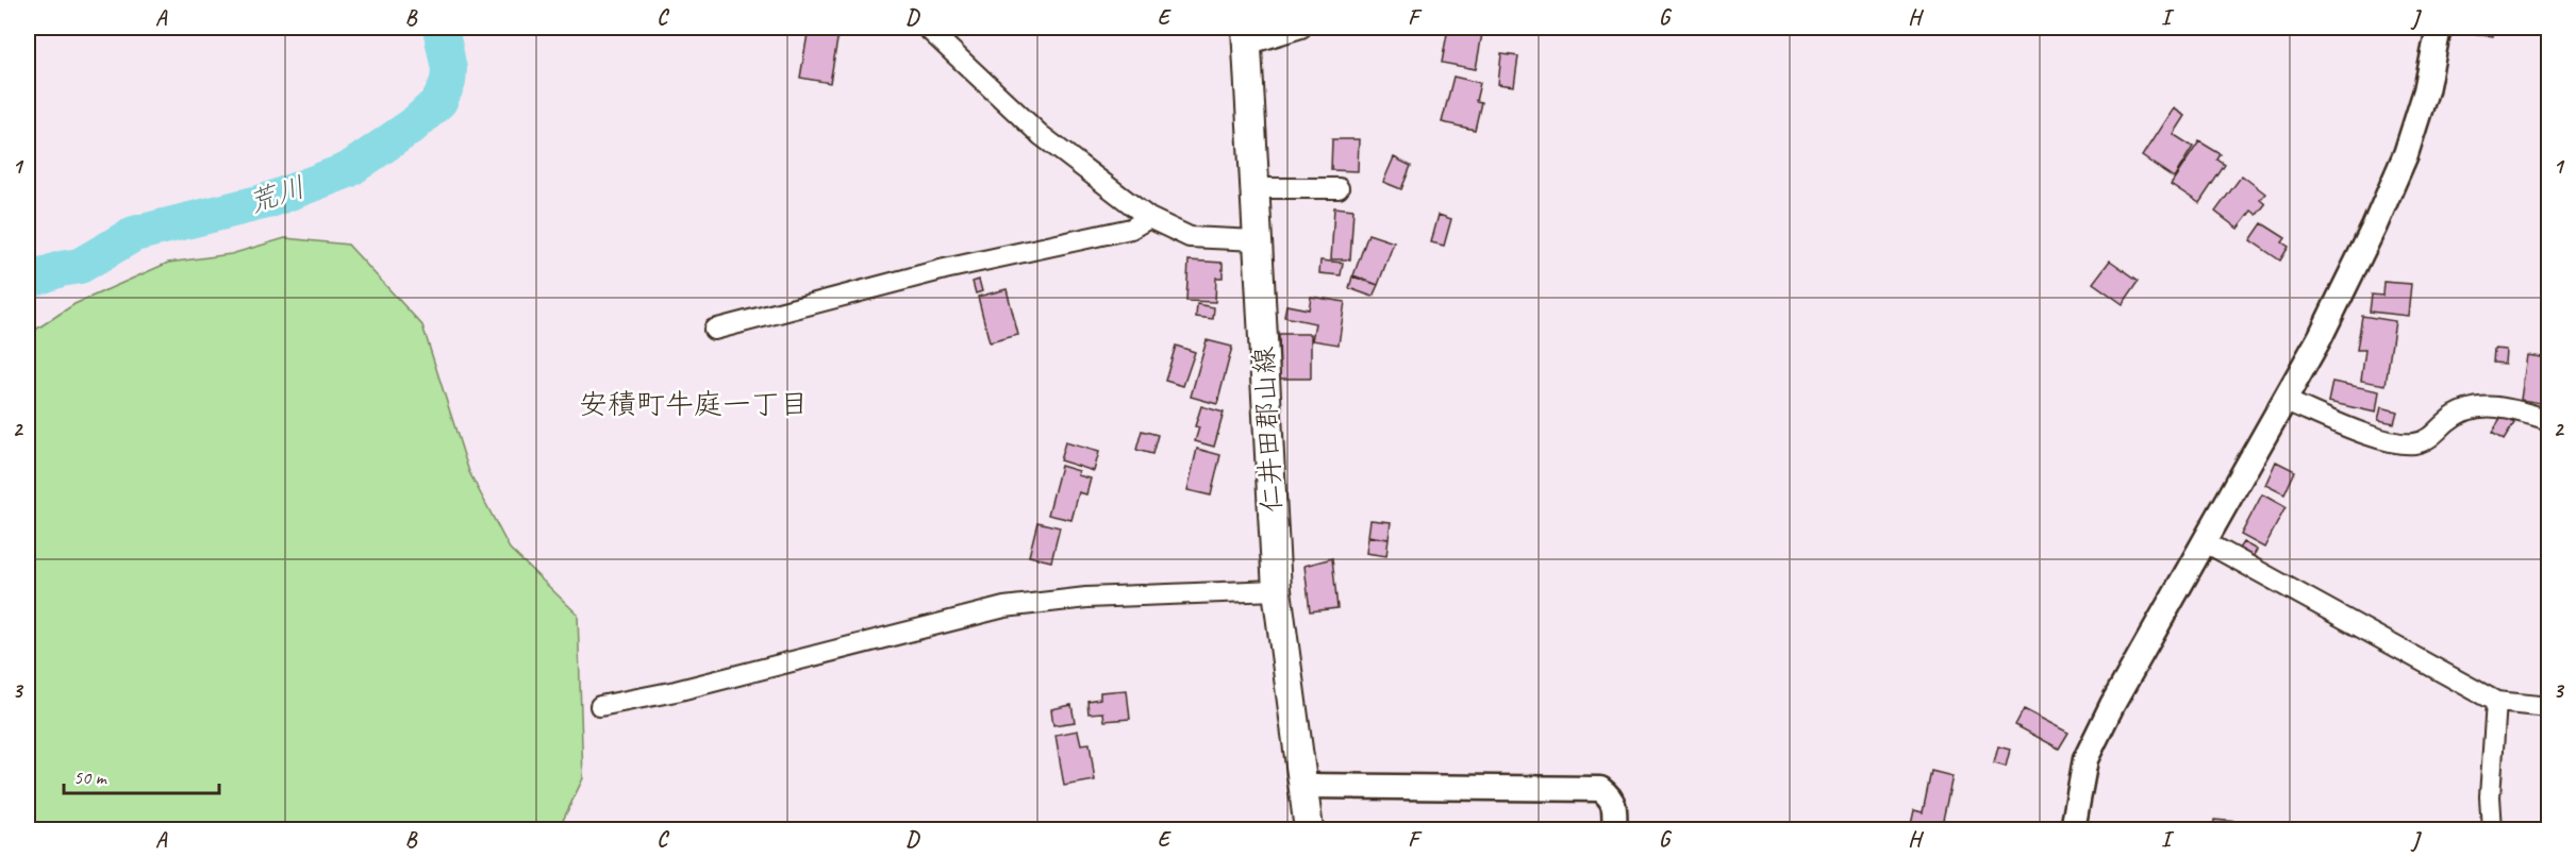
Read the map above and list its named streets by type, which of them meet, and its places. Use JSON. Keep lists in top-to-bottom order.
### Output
{
  "streets": {
    "main road": ["仁井田郡山線"]
  },
  "districts": ["安積町牛庭一丁目"],
  "water": ["荒川"],
  "scale_bar": "50 m",
  "grid": {
    "columns": [
      "A",
      "B",
      "C",
      "D",
      "E",
      "F",
      "G",
      "H",
      "I",
      "J"
    ],
    "rows": ["1", "2", "3"]
  }
}
